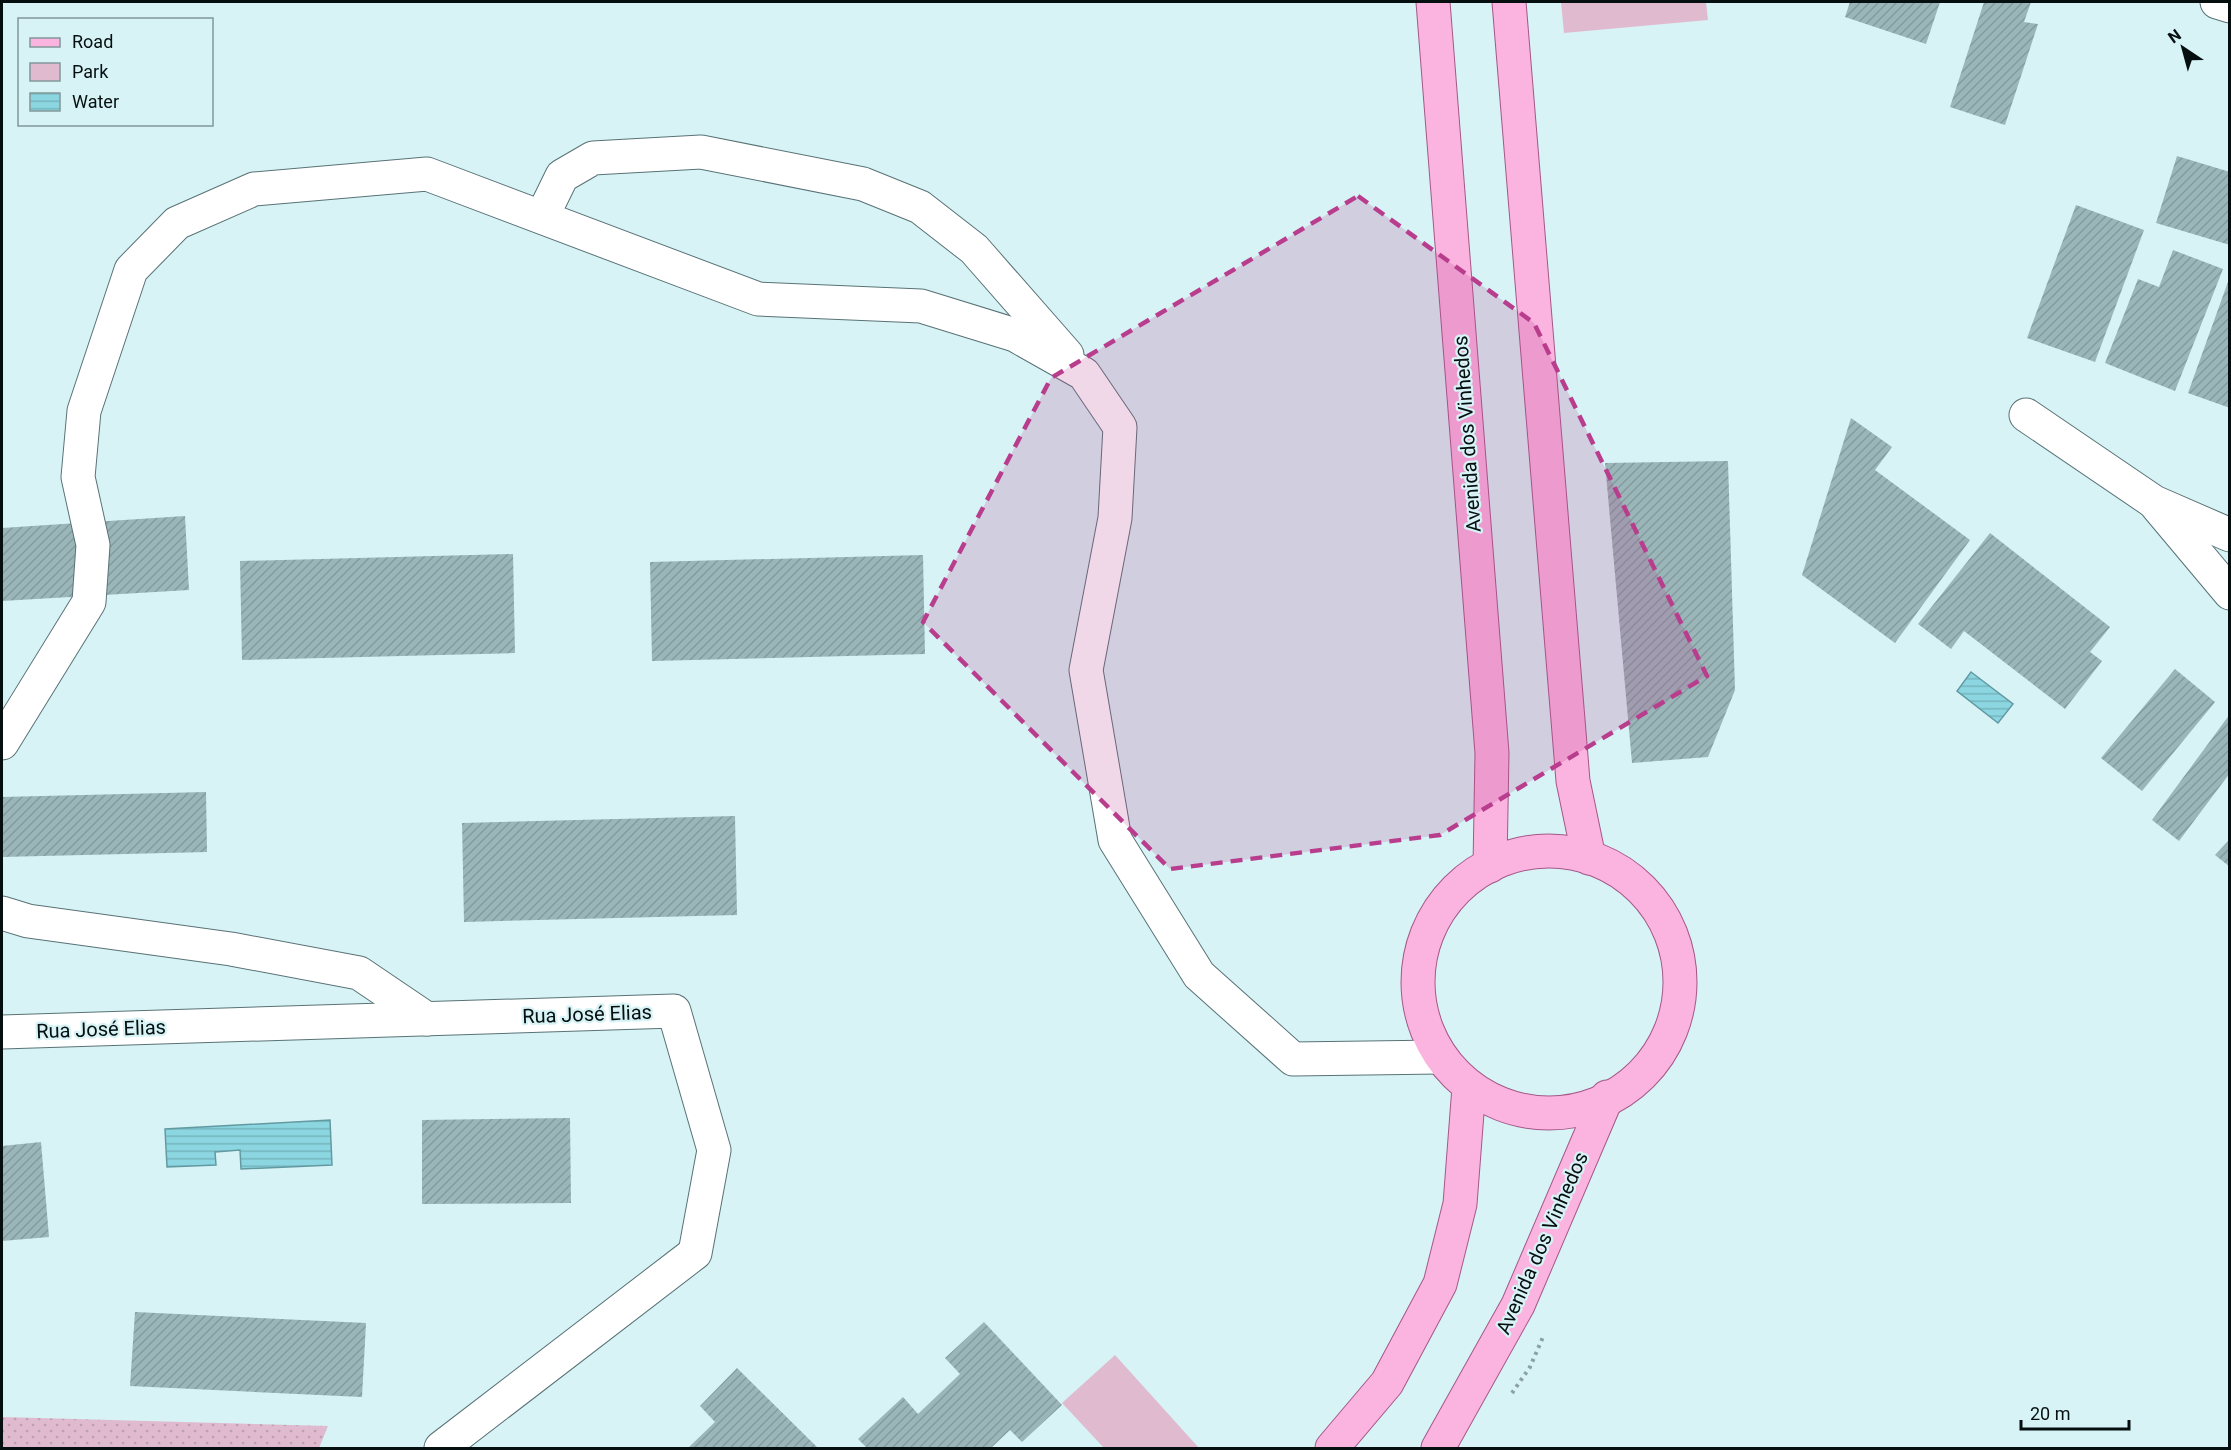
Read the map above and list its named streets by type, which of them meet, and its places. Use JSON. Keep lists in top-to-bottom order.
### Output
{
  "streets": {
    "main road": ["Avenida dos Vinhedos"],
    "street": ["Rua José Elias"]
  },
  "legend": ["Road", "Park", "Water"],
  "scale_bar": "20 m",
  "north": "top left"
}
